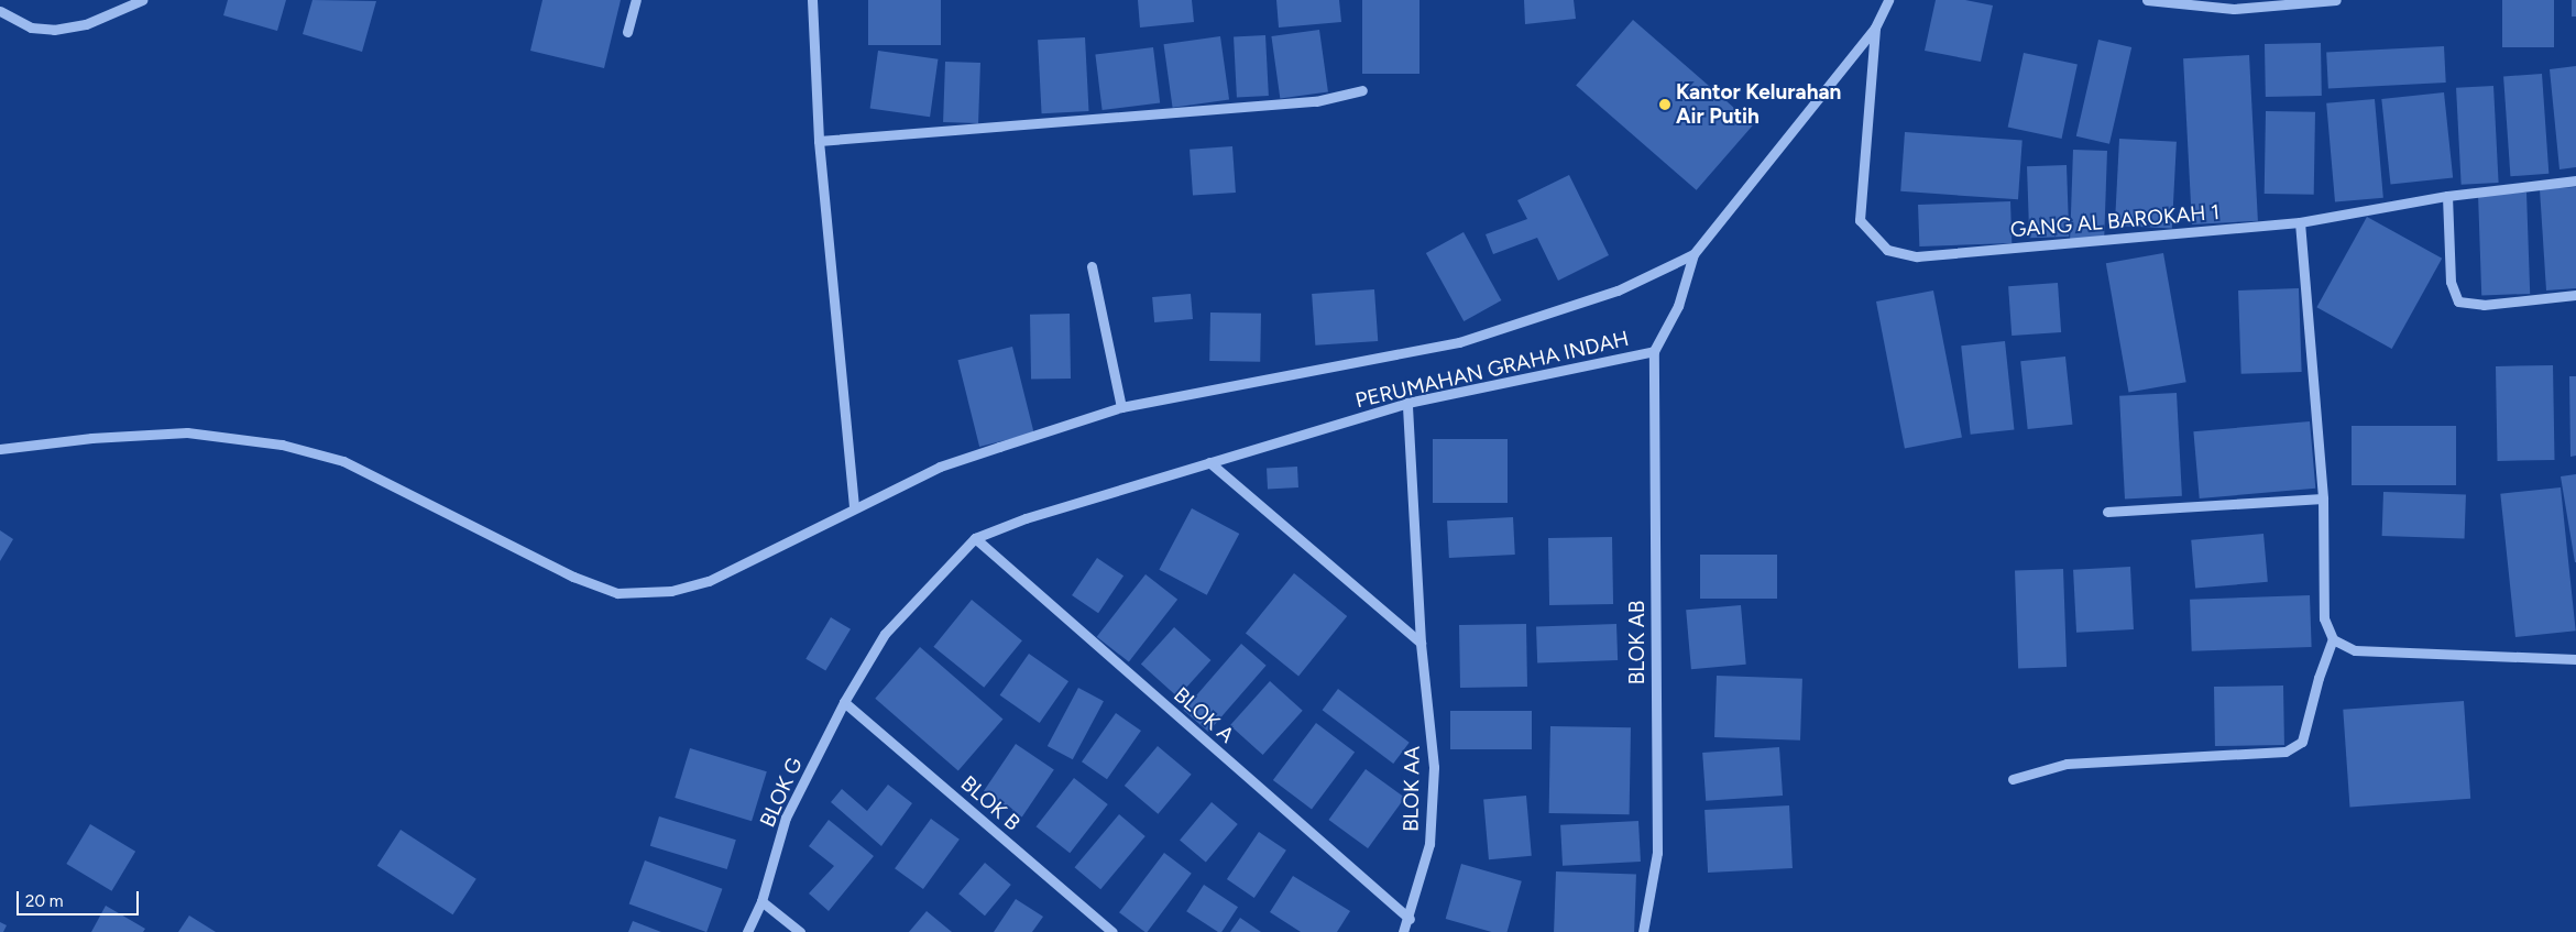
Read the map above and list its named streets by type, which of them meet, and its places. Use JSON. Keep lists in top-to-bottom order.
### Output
{
  "streets": {
    "street": [
      "GANG AL BAROKAH 1",
      "PERUMAHAN GRAHA INDAH",
      "BLOK AB",
      "BLOK A",
      "BLOK AA",
      "BLOK G",
      "BLOK B"
    ]
  },
  "crossings": [
    ["GANG AL BAROKAH 1", "PERUMAHAN GRAHA INDAH"],
    ["PERUMAHAN GRAHA INDAH", "BLOK AB"],
    ["PERUMAHAN GRAHA INDAH", "BLOK A"],
    ["PERUMAHAN GRAHA INDAH", "BLOK AA"],
    ["PERUMAHAN GRAHA INDAH", "BLOK G"],
    ["PERUMAHAN GRAHA INDAH", "BLOK B"],
    ["BLOK A", "BLOK AA"],
    ["BLOK G", "BLOK B"]
  ],
  "places": ["Kantor Kelurahan Air Putih"],
  "scale_bar": "20 m"
}
